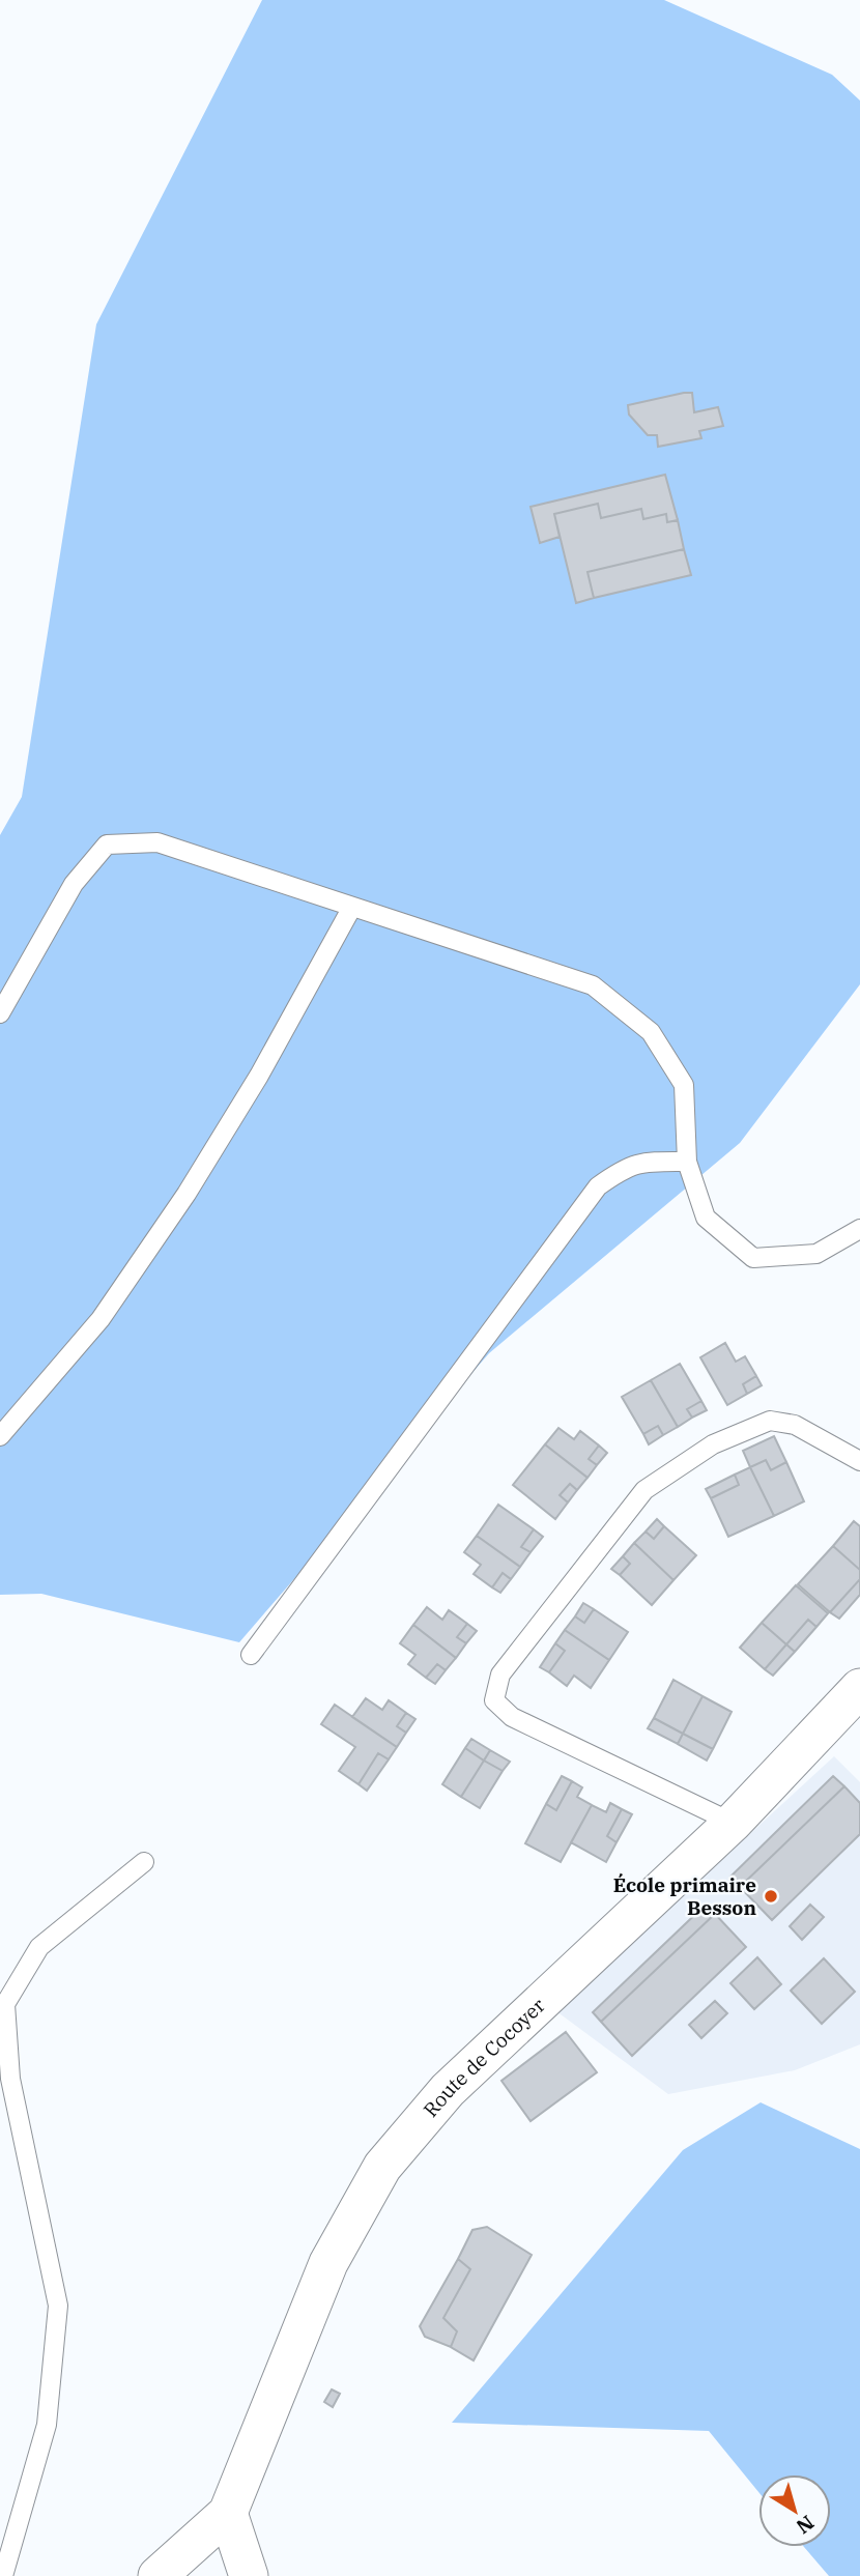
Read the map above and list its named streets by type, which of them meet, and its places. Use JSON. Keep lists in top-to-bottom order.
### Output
{
  "streets": {
    "street": ["Route de Cocoyer"]
  },
  "places": ["École primaire Besson"],
  "north": "bottom right"
}
